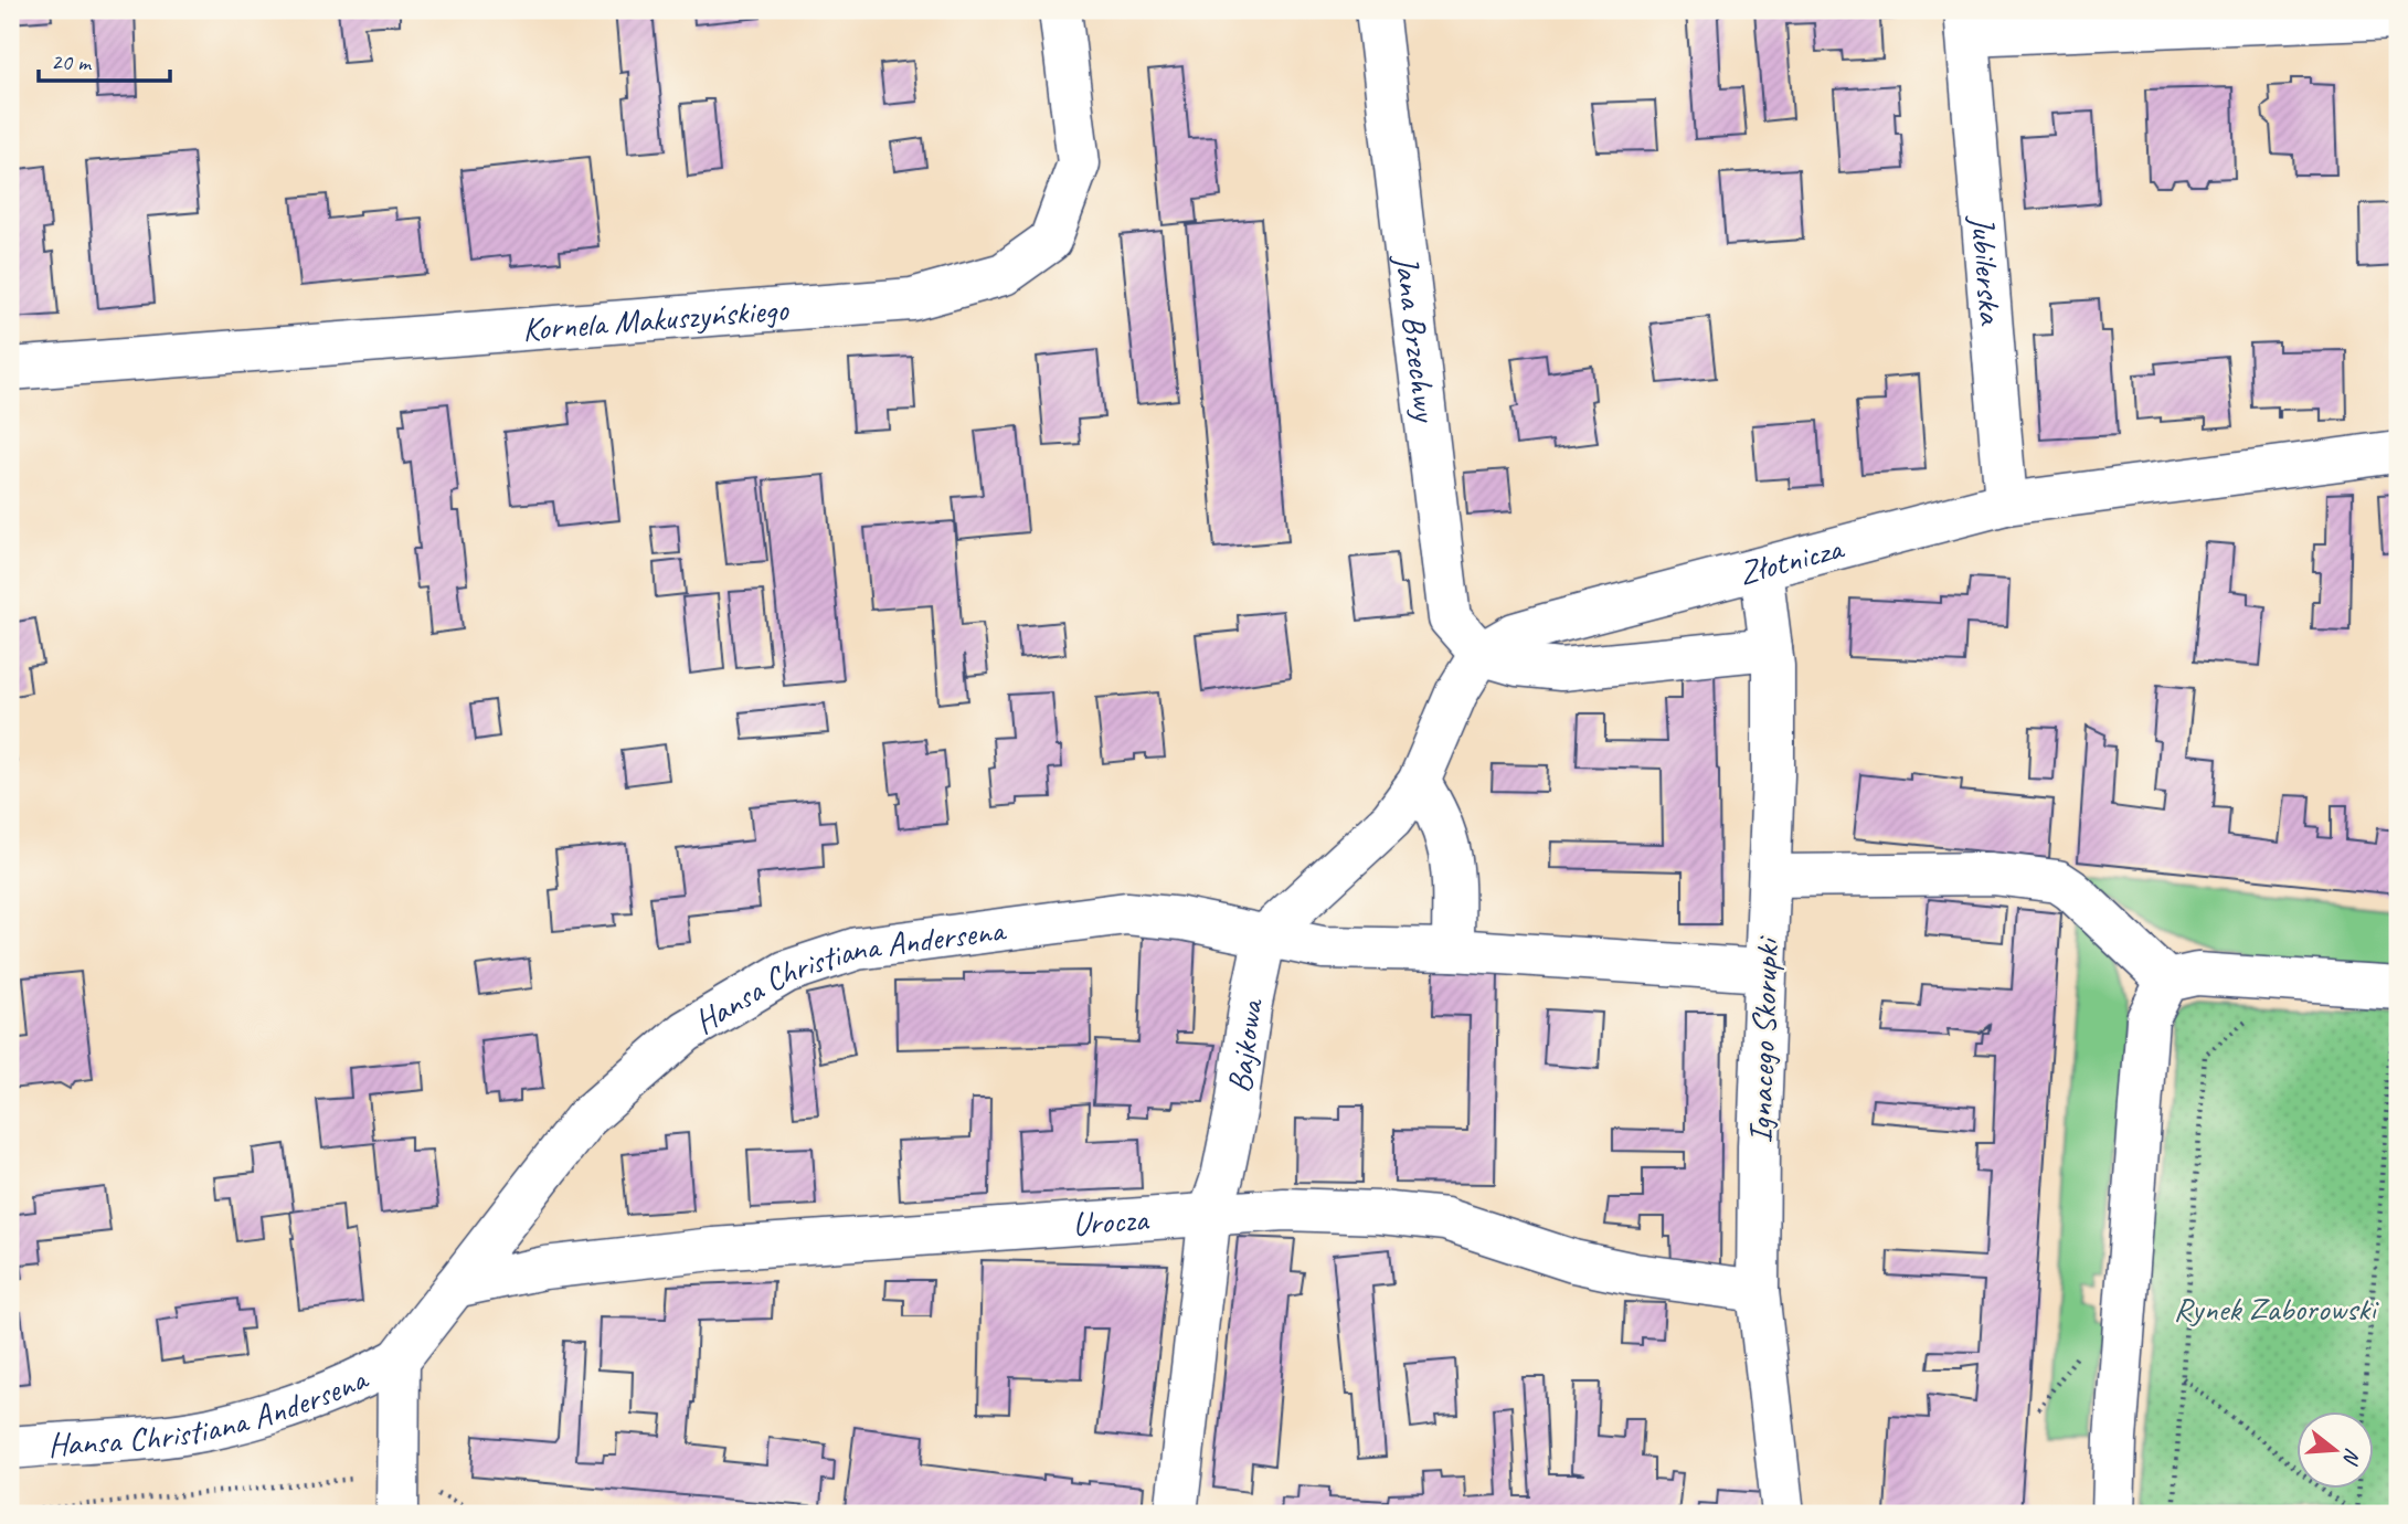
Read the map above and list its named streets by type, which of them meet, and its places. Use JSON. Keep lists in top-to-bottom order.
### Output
{
  "streets": {
    "street": [
      "Jubilerska",
      "Kornela Makuszyńskiego",
      "Jana Brzechwy",
      "Złotnicza",
      "Hansa Christiana Andersena",
      "Ignacego Skorupki",
      "Bajkowa",
      "Urocza"
    ]
  },
  "crossings": [
    ["Jubilerska", "Złotnicza"],
    ["Jana Brzechwy", "Złotnicza"],
    ["Złotnicza", "Ignacego Skorupki"],
    ["Hansa Christiana Andersena", "Ignacego Skorupki"],
    ["Hansa Christiana Andersena", "Bajkowa"],
    ["Hansa Christiana Andersena", "Urocza"],
    ["Ignacego Skorupki", "Urocza"],
    ["Bajkowa", "Urocza"]
  ],
  "parks": ["Rynek Zaborowski"],
  "scale_bar": "20 m",
  "north": "right"
}
